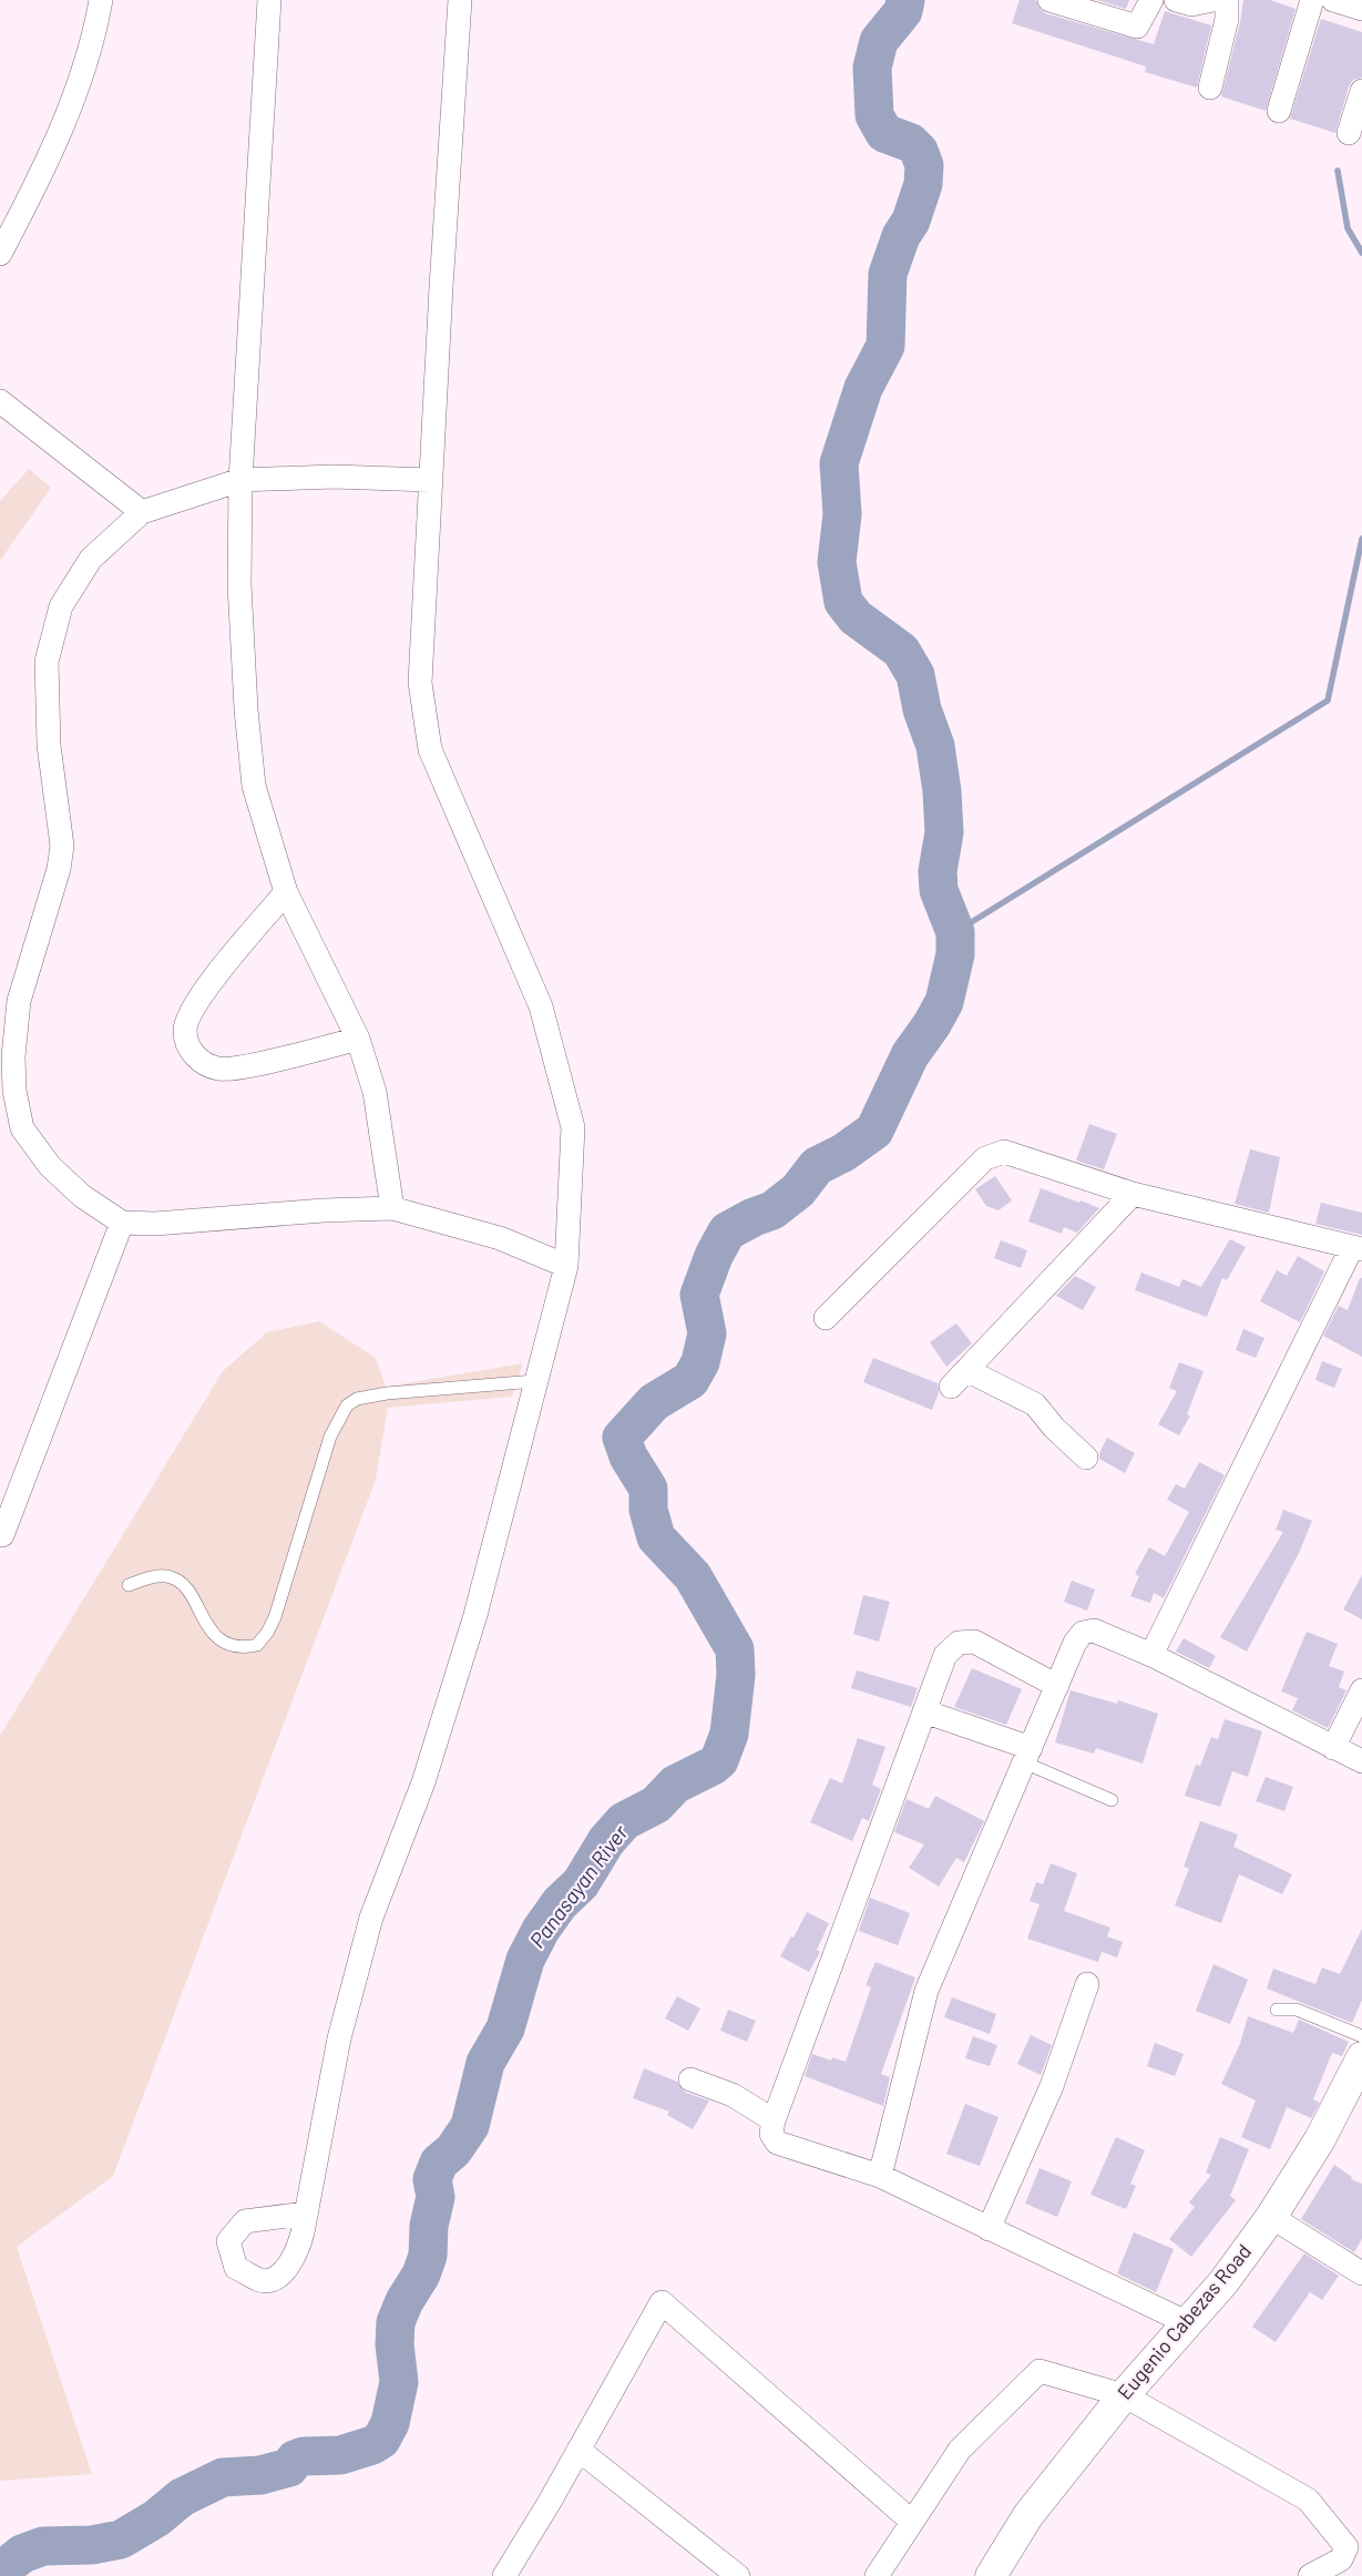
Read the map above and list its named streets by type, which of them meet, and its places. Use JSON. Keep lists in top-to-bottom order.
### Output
{
  "streets": {
    "street": ["Eugenio Cabezas Road"]
  },
  "water": ["Panasayan River"]
}
